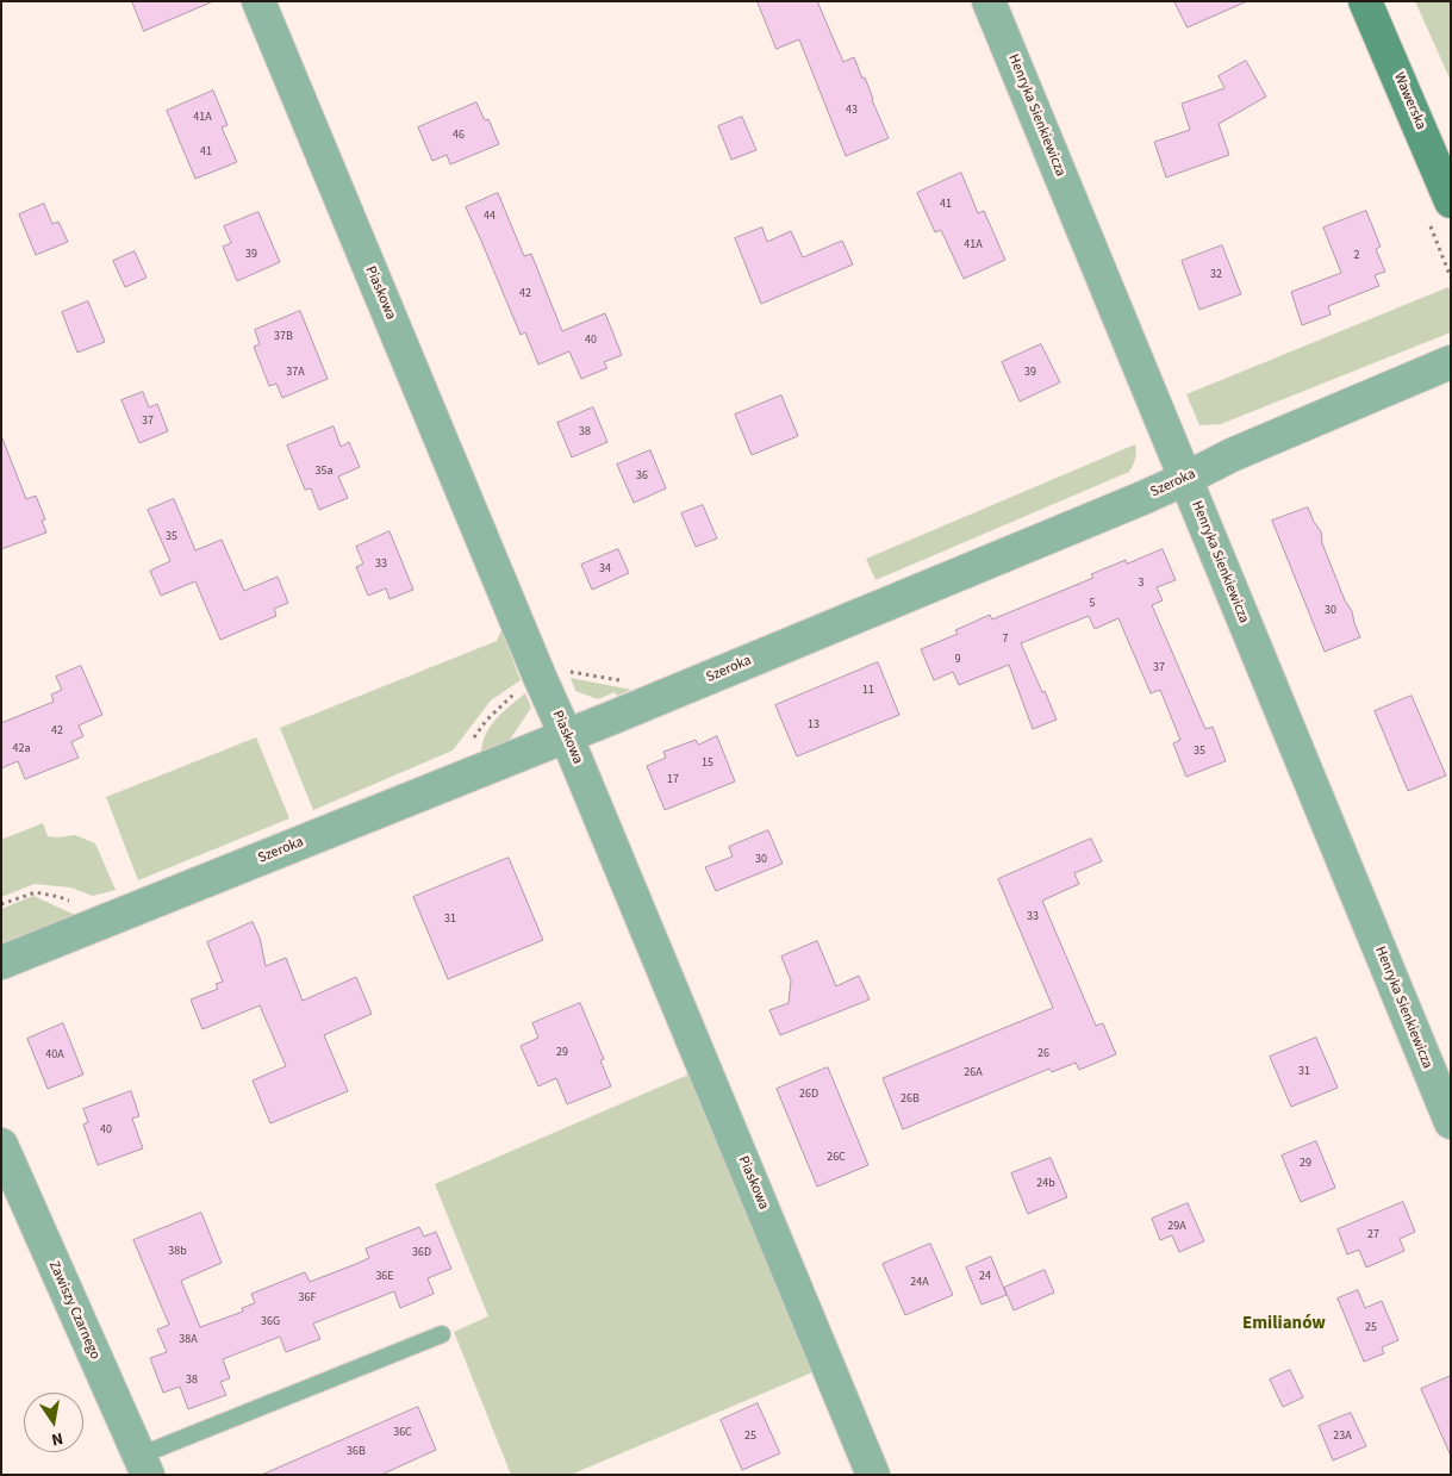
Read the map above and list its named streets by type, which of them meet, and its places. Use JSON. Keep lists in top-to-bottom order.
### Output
{
  "streets": {
    "street": [
      "Wawerska",
      "Henryka Sienkiewicza",
      "Piaskowa",
      "Szeroka",
      "Zawiszy Czarnego"
    ]
  },
  "crossings": [
    ["Henryka Sienkiewicza", "Szeroka"],
    ["Piaskowa", "Szeroka"]
  ],
  "districts": ["Emilianów"],
  "house_numbers": [
    "43",
    "41A",
    "46",
    "41",
    "41",
    "44",
    "41A",
    "39",
    "2",
    "32",
    "42",
    "37B",
    "40",
    "37A",
    "39",
    "37",
    "38",
    "35a",
    "36",
    "35",
    "33",
    "34",
    "3",
    "5",
    "30",
    "7",
    "9",
    "37",
    "11",
    "13",
    "42",
    "42a",
    "35",
    "15",
    "17",
    "30",
    "33",
    "31",
    "29",
    "26",
    "40A",
    "31",
    "26A",
    "26D",
    "26B",
    "40",
    "26C",
    "29",
    "24b",
    "29A",
    "27",
    "38b",
    "36D",
    "36E",
    "24",
    "24A",
    "36F",
    "36G",
    "25",
    "38A",
    "38",
    "36C",
    "25",
    "23A",
    "36B"
  ],
  "north": "bottom"
}
